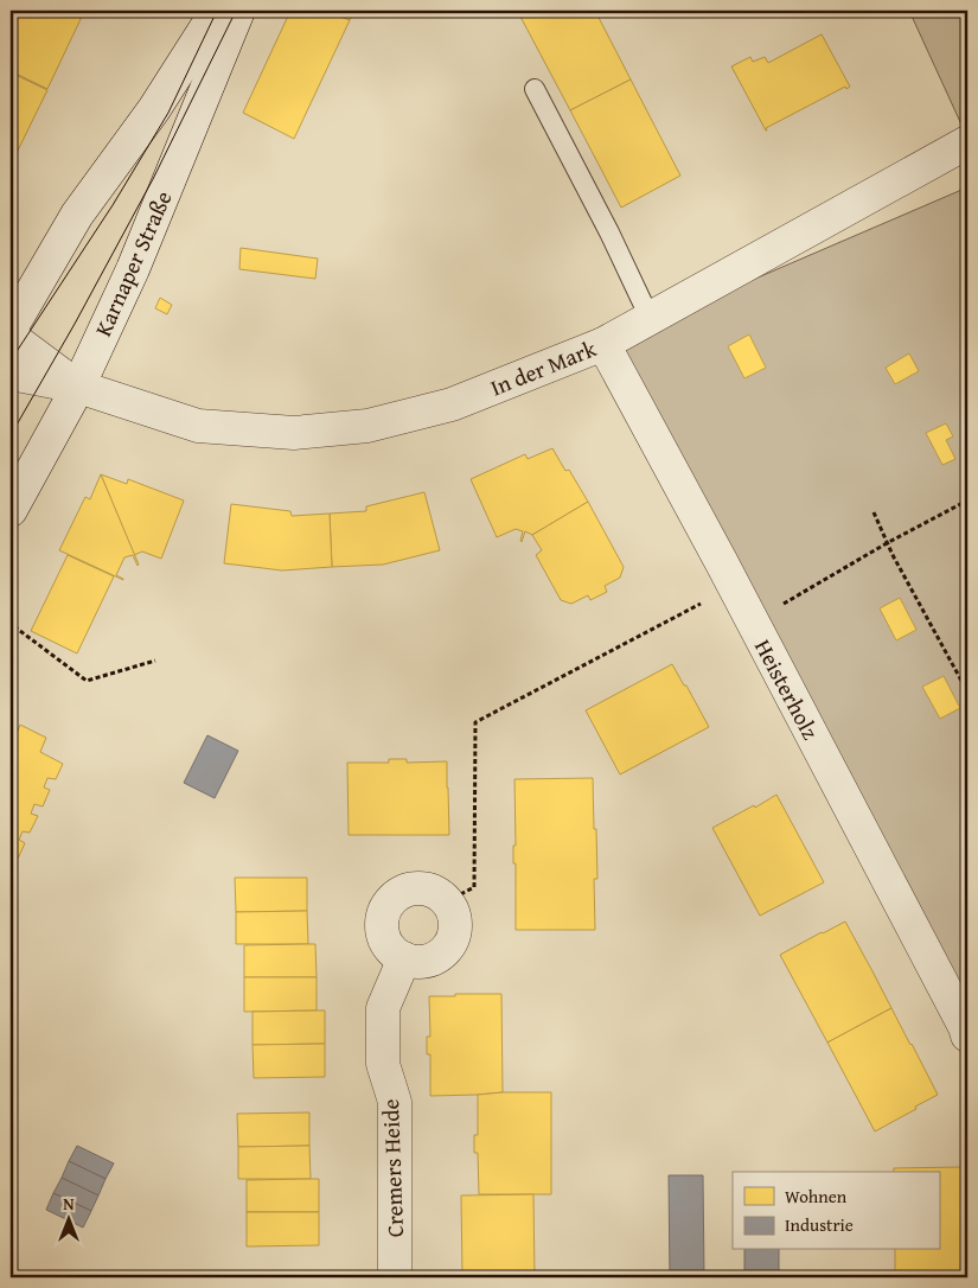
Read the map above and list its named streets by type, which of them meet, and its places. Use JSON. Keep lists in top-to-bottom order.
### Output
{
  "streets": {
    "street": [
      "Karnaper Straße",
      "In der Mark",
      "Heisterholz",
      "Cremers Heide"
    ]
  },
  "crossings": [
    ["Karnaper Straße", "In der Mark"],
    ["In der Mark", "Heisterholz"]
  ],
  "legend": ["Wohnen", "Industrie"],
  "north": "top"
}
